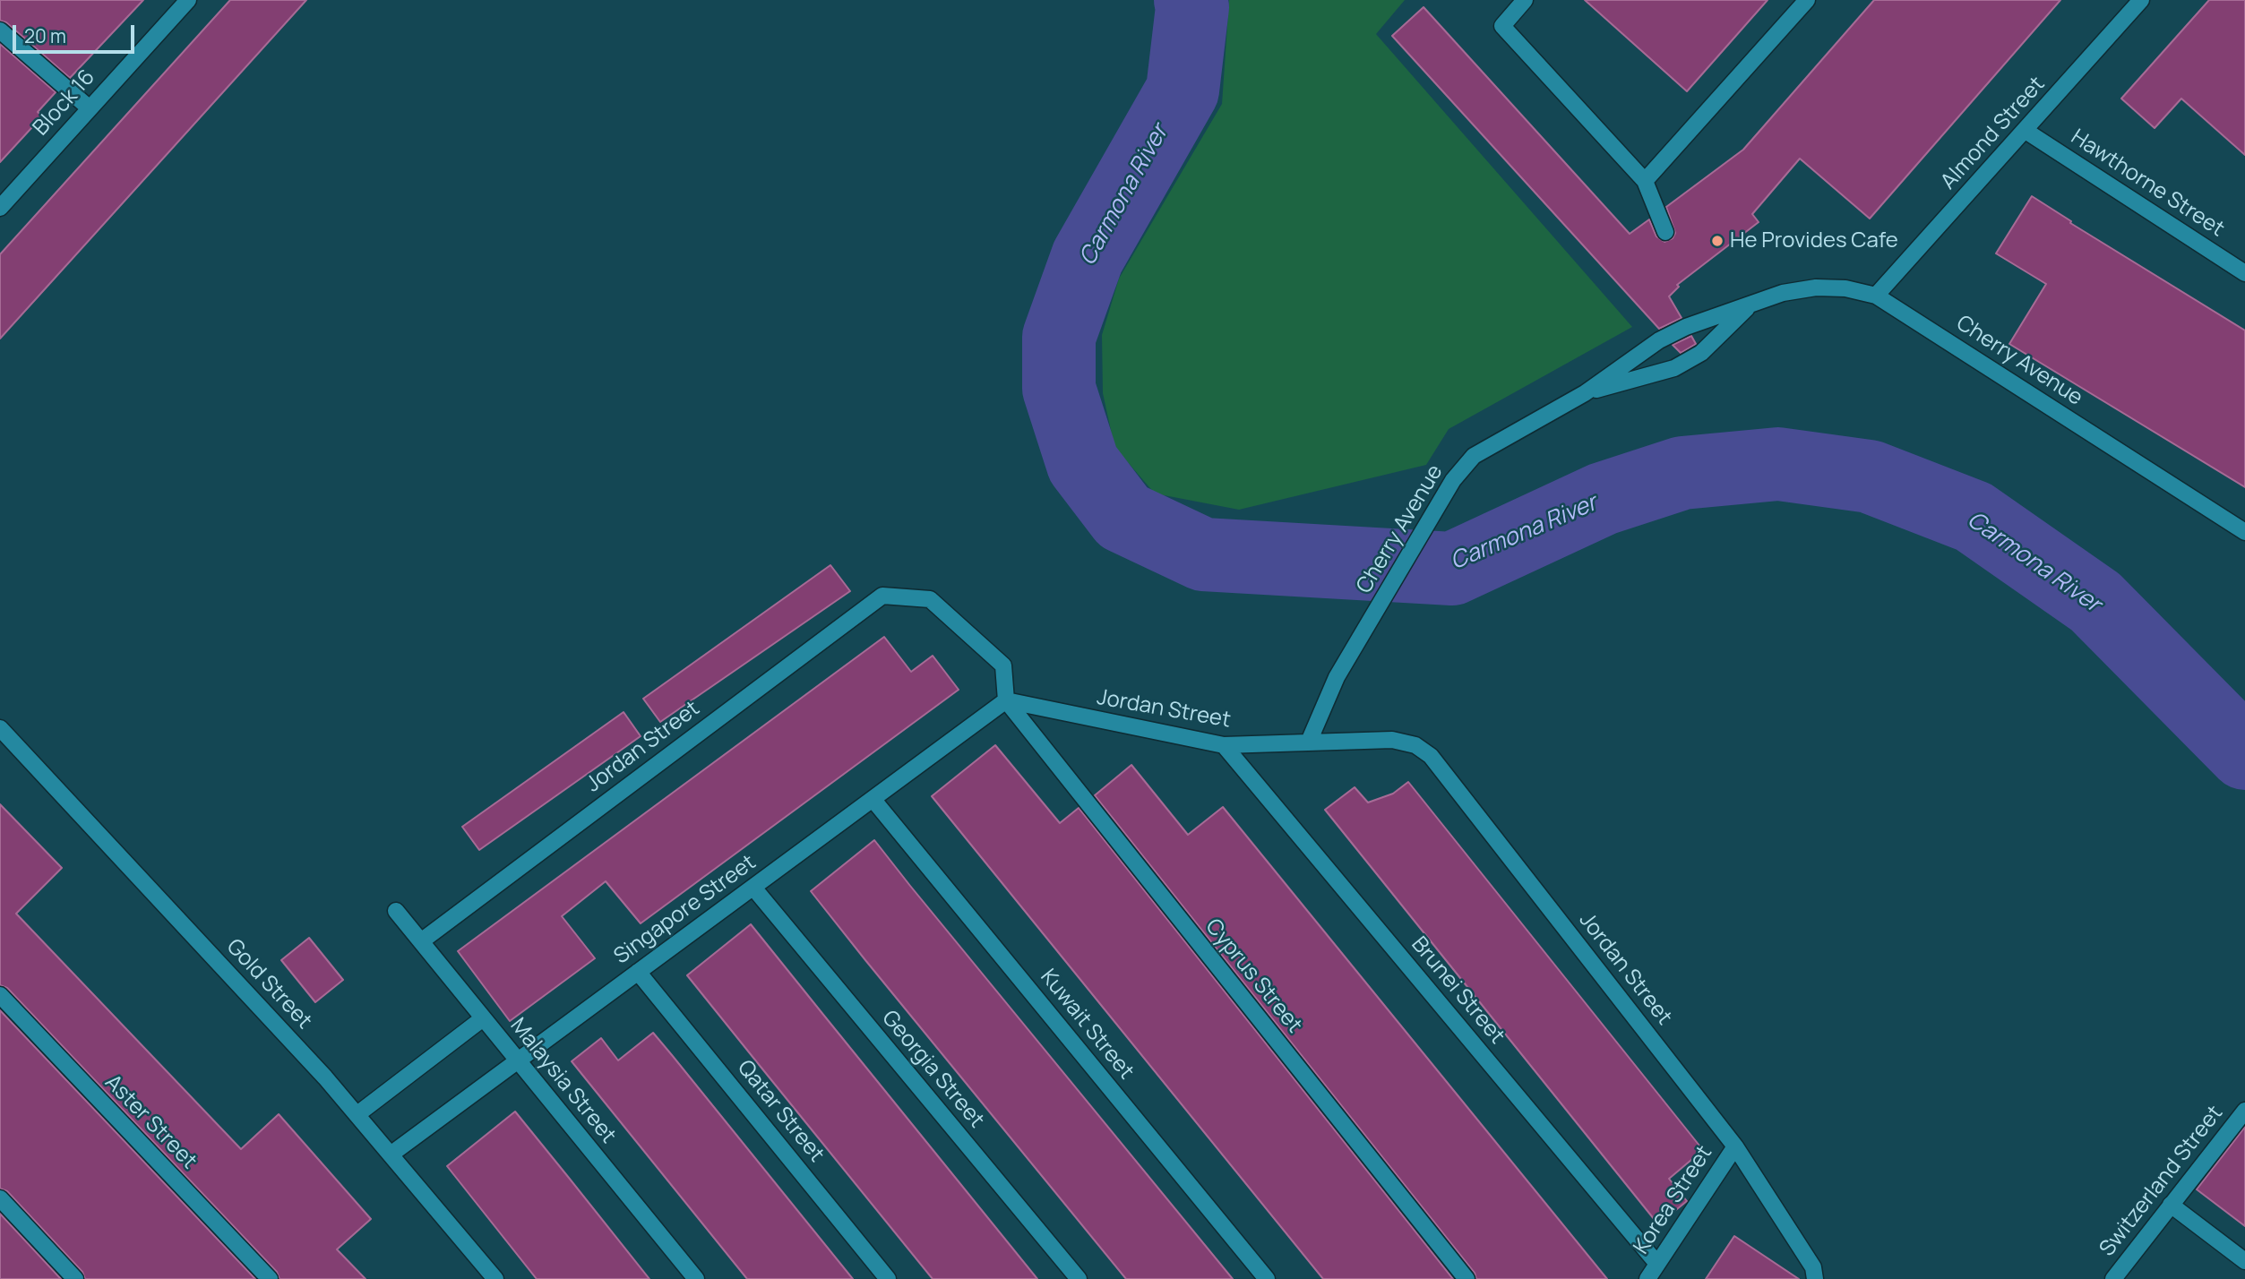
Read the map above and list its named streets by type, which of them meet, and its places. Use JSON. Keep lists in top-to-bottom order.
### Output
{
  "streets": {
    "street": [
      "Block 16",
      "Almond Street",
      "Hawthorne Street",
      "Cherry Avenue",
      "Jordan Street",
      "Singapore Street",
      "Cyprus Street",
      "Gold Street",
      "Brunei Street",
      "Kuwait Street",
      "Georgia Street",
      "Malaysia Street",
      "Qatar Street",
      "Aster Street",
      "Switzerland Street",
      "Korea Street"
    ]
  },
  "crossings": [
    ["Almond Street", "Hawthorne Street"],
    ["Almond Street", "Cherry Avenue"],
    ["Cherry Avenue", "Jordan Street"],
    ["Jordan Street", "Singapore Street"],
    ["Jordan Street", "Cyprus Street"],
    ["Jordan Street", "Brunei Street"],
    ["Jordan Street", "Malaysia Street"],
    ["Jordan Street", "Korea Street"],
    ["Singapore Street", "Cyprus Street"],
    ["Singapore Street", "Gold Street"],
    ["Singapore Street", "Kuwait Street"],
    ["Singapore Street", "Georgia Street"],
    ["Singapore Street", "Malaysia Street"],
    ["Singapore Street", "Qatar Street"],
    ["Brunei Street", "Korea Street"]
  ],
  "water": ["Carmona River"],
  "places": ["He Provides Cafe"],
  "scale_bar": "20 m"
}
